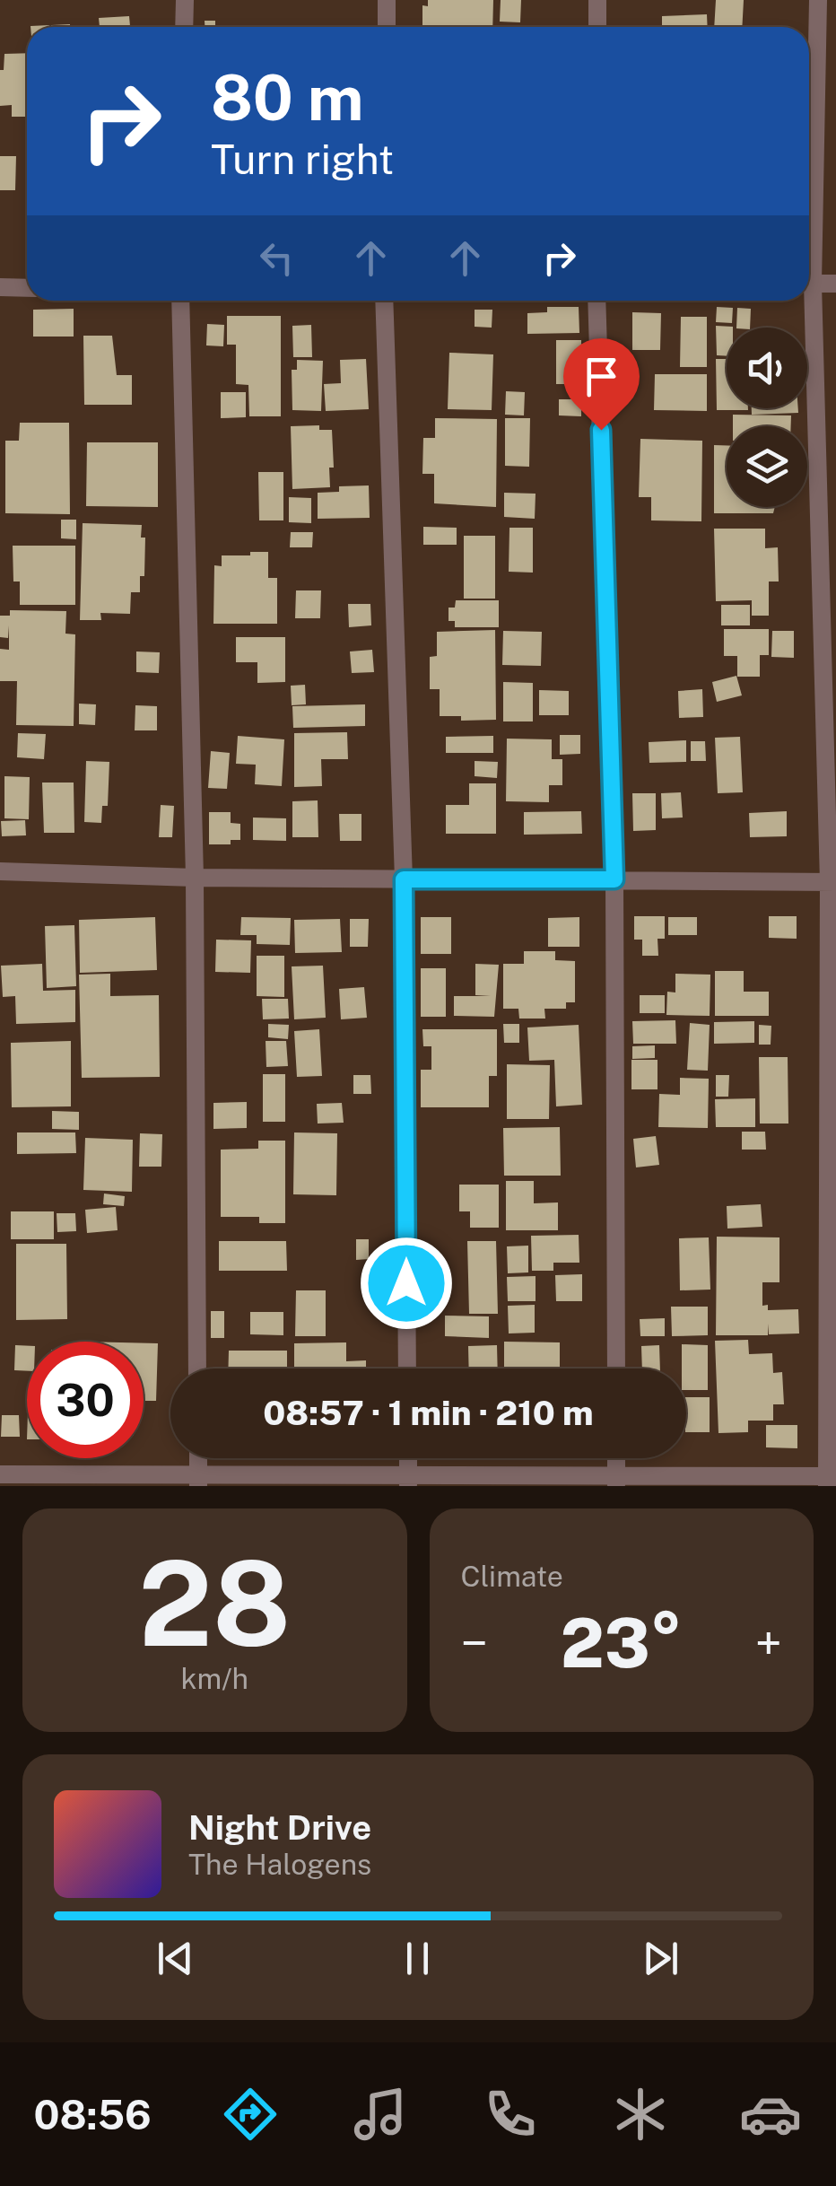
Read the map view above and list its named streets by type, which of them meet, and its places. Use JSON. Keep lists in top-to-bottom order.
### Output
{
  "page": {
    "turn": ["80 m", "Turn right"],
    "limit": "30",
    "trip": "08:57 · 1 min · 210 m",
    "tile": [
      ["28", "km/h"],
      "Climate"
    ],
    "heat": ["−", "23°", "+"],
    "song": ["Night Drive", "The Halogens"],
    "tabs": "08:56"
  }
}
